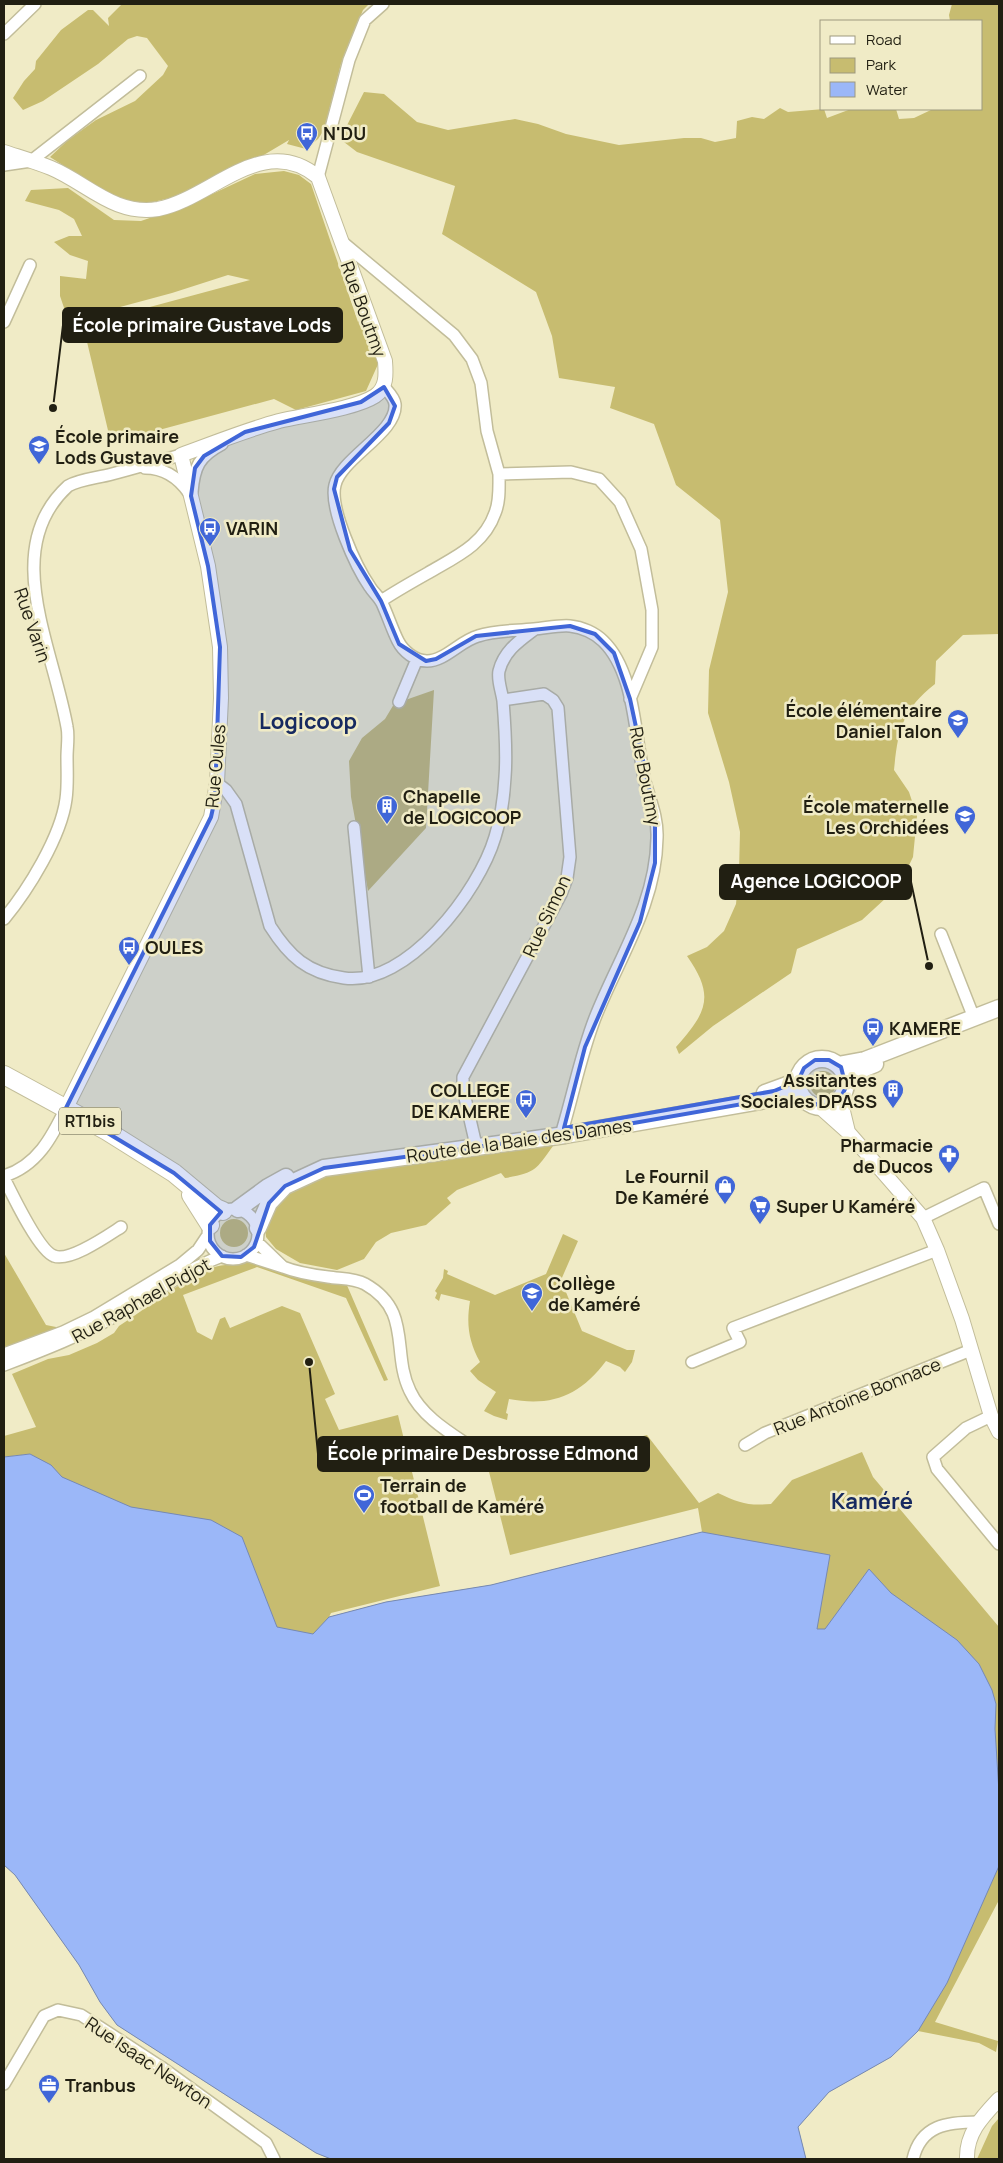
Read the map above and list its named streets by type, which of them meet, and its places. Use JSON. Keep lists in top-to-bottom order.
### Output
{
  "streets": {
    "main road": ["RT1bis", "Route de la Baie des Dames"],
    "street": [
      "Rue Boutmy",
      "Rue Varin",
      "Rue Oules",
      "Rue Simon",
      "Rue Raphael Pidjot",
      "Rue Antoine Bonnace",
      "Rue Isaac Newton"
    ]
  },
  "crossings": [
    ["Rue Boutmy", "Route de la Baie des Dames"],
    ["Rue Oules", "RT1bis"],
    ["Rue Simon", "Route de la Baie des Dames"],
    ["RT1bis", "Route de la Baie des Dames"],
    ["RT1bis", "Rue Raphael Pidjot"],
    ["Route de la Baie des Dames", "Rue Raphael Pidjot"]
  ],
  "districts": ["Logicoop", "Kaméré"],
  "places": {
    "bus stop": [
      "N'DU",
      "VARIN",
      "OULES",
      "KAMERE",
      "COLLEGE DE KAMERE"
    ],
    "other": ["École primaire Gustave Lods", "Agence LOGICOOP", "École primaire Desbrosse Edmond"],
    "school or university": [
      "École primaire Lods Gustave",
      "École élémentaire Daniel Talon",
      "École maternelle Les Orchidées",
      "Collège de Kaméré"
    ],
    "building": ["Chapelle de LOGICOOP", "Assitantes Sociales DPASS"],
    "pharmacy": ["Pharmacie de Ducos"],
    "shop": ["Le Fournil De Kaméré"],
    "supermarket": ["Super U Kaméré"],
    "sports": ["Terrain de football de Kaméré"],
    "office": ["Tranbus"]
  },
  "legend": ["Road", "Park", "Water"]
}
